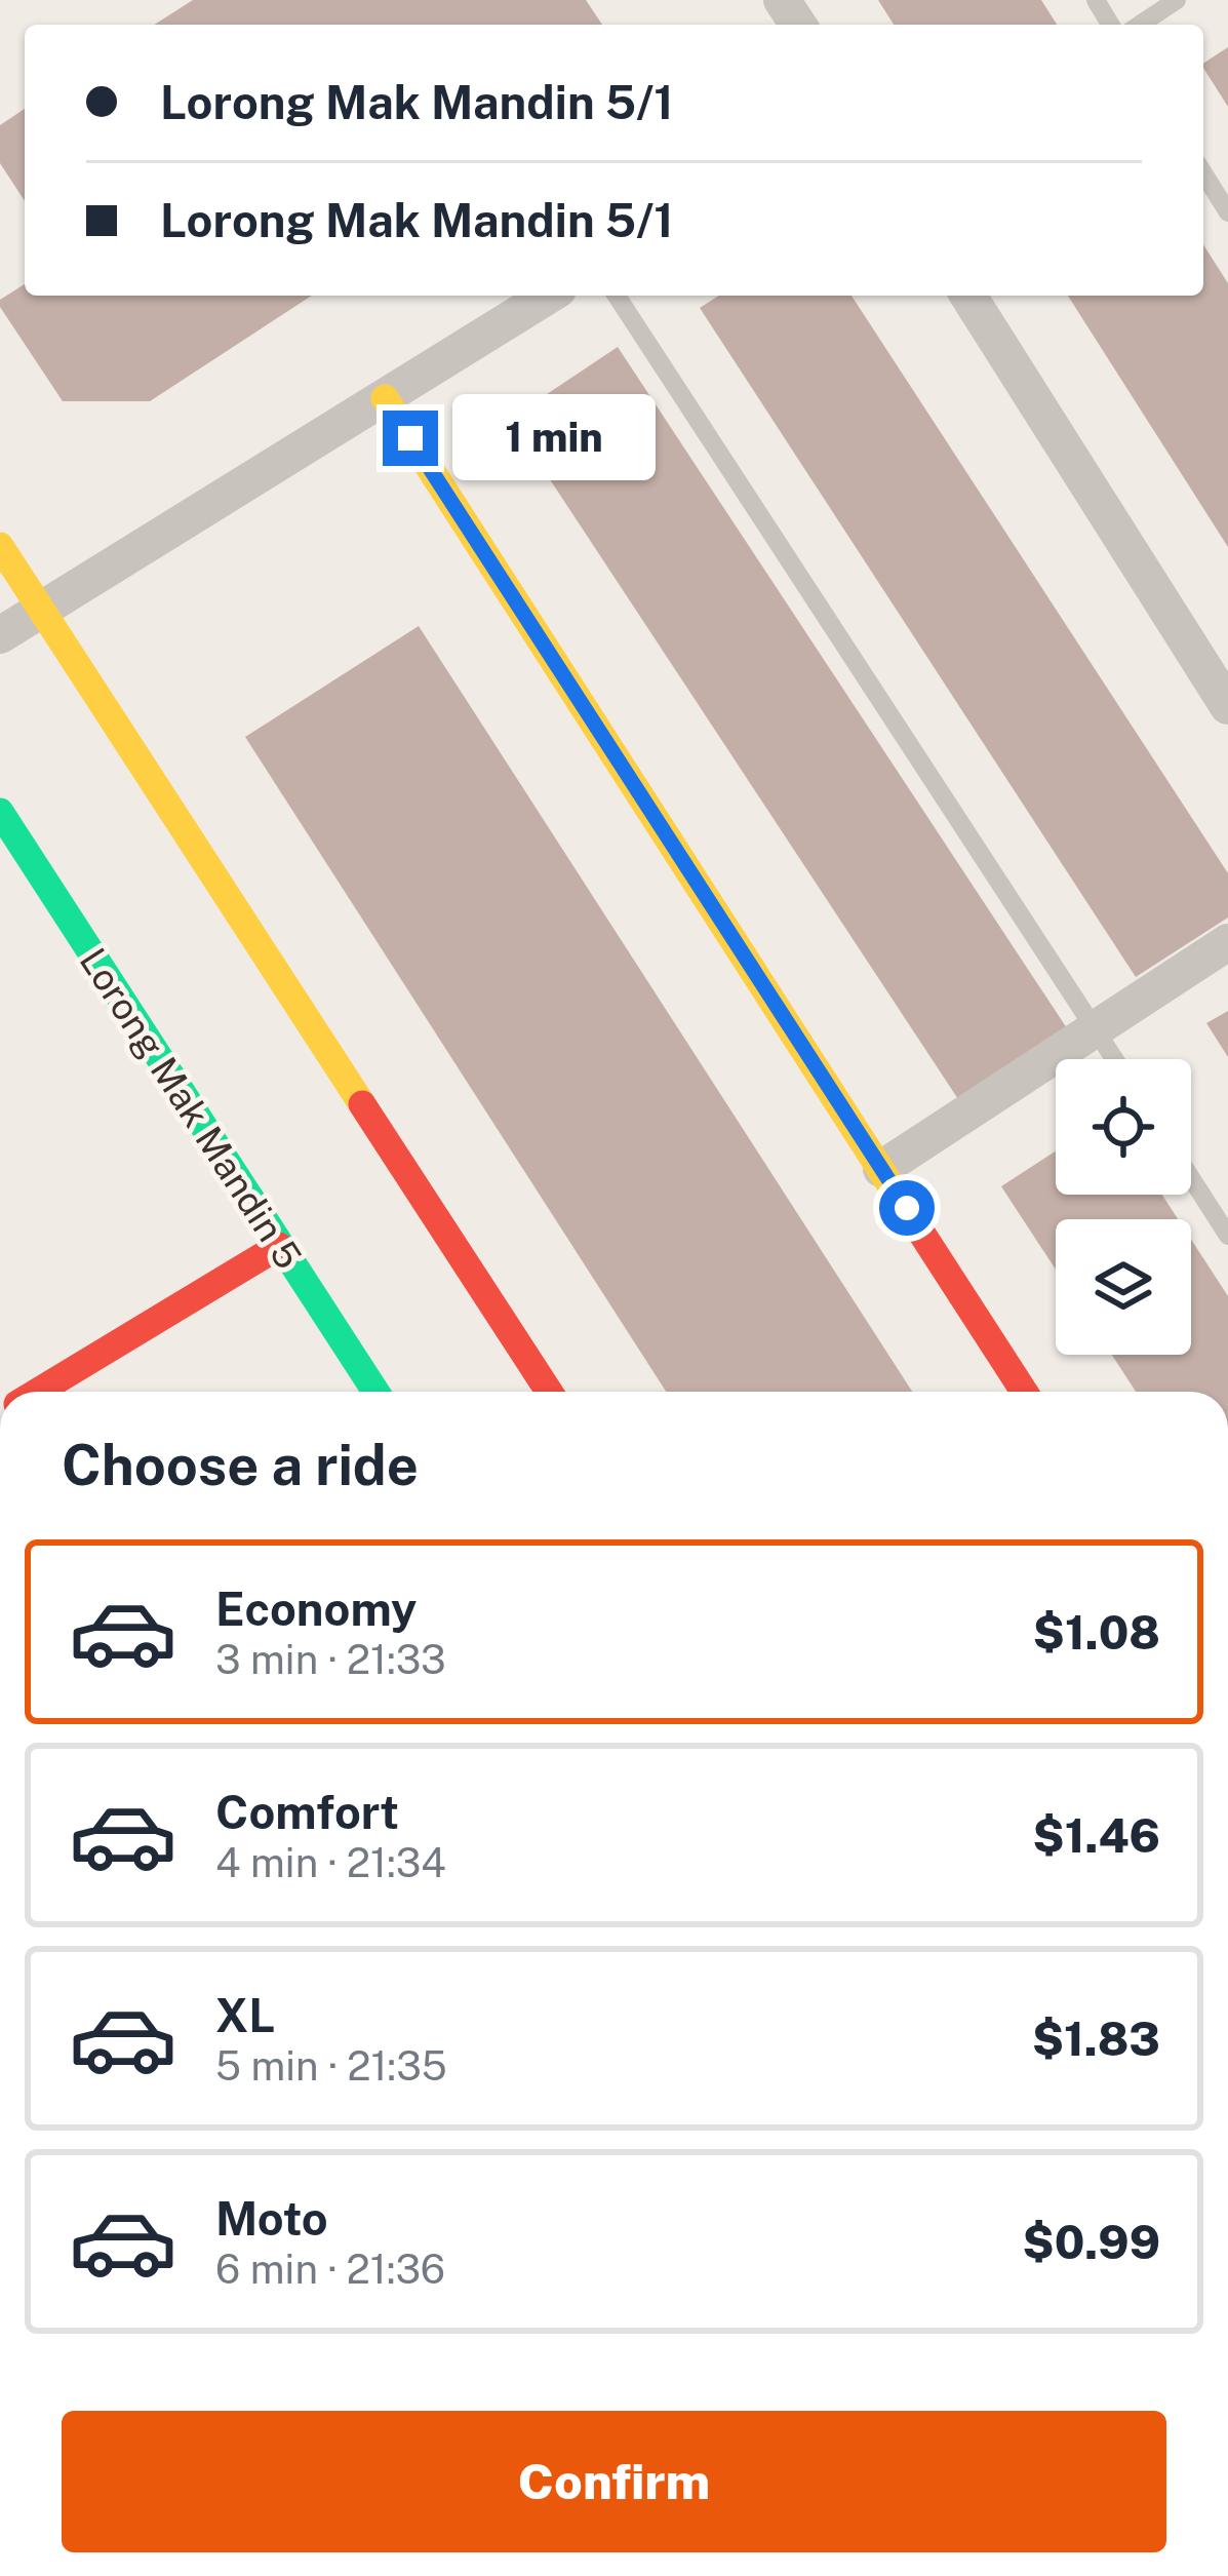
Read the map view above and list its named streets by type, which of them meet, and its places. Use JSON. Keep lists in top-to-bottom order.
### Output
{
  "streets": {
    "street": ["Lorong Mak Mandin 5"]
  },
  "page": {
    "banner": ["Lorong Mak Mandin 5/1", "Lorong Mak Mandin 5/1"],
    "bubble": "1 min",
    "heading": "Choose a ride",
    "list": [
      {
        "name": "Economy",
        "note": "3 min · 21:33",
        "value": "$1.08"
      },
      {
        "name": "Comfort",
        "note": "4 min · 21:34",
        "value": "$1.46"
      },
      {
        "name": "XL",
        "note": "5 min · 21:35",
        "value": "$1.83"
      },
      {
        "name": "Moto",
        "note": "6 min · 21:36",
        "value": "$0.99"
      }
    ],
    "buttons": "Confirm"
  }
}
